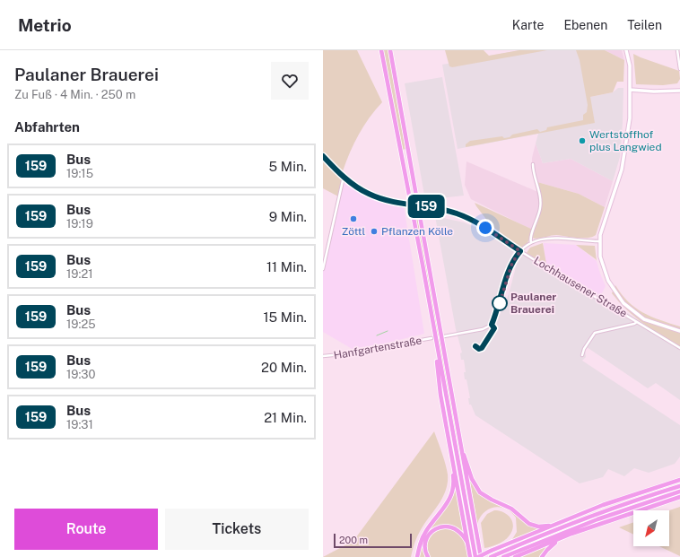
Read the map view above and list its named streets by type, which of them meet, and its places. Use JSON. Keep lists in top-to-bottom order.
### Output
{
  "streets": {
    "main road": ["Lochhausener Straße"],
    "street": ["Hanfgartenstraße"]
  },
  "places": [
    "Wertstoffhof plus Langwied",
    "Zöttl",
    "Pflanzen Kölle",
    "Paulaner Brauerei"
  ],
  "lines": ["bus line 159"],
  "scale_bar": "200 m",
  "north": "bottom left",
  "page": {
    "header": "Metrio",
    "nav": ["Karte", "Ebenen", "Teilen"],
    "heading": [
      ["Paulaner Brauerei", "Zu Fuß · 4 Min. · 250 m"],
      "Abfahrten"
    ],
    "on_map": "159",
    "list": [
      {
        "mark": "159",
        "name": "Bus",
        "note": "19:15",
        "value": "5 Min."
      },
      {
        "mark": "159",
        "name": "Bus",
        "note": "19:19",
        "value": "9 Min."
      },
      {
        "mark": "159",
        "name": "Bus",
        "note": "19:21",
        "value": "11 Min."
      },
      {
        "mark": "159",
        "name": "Bus",
        "note": "19:25",
        "value": "15 Min."
      },
      {
        "mark": "159",
        "name": "Bus",
        "note": "19:30",
        "value": "20 Min."
      },
      {
        "mark": "159",
        "name": "Bus",
        "note": "19:31",
        "value": "21 Min."
      }
    ],
    "buttons": ["Route", "Tickets"],
    "scale": "200 m"
  }
}
